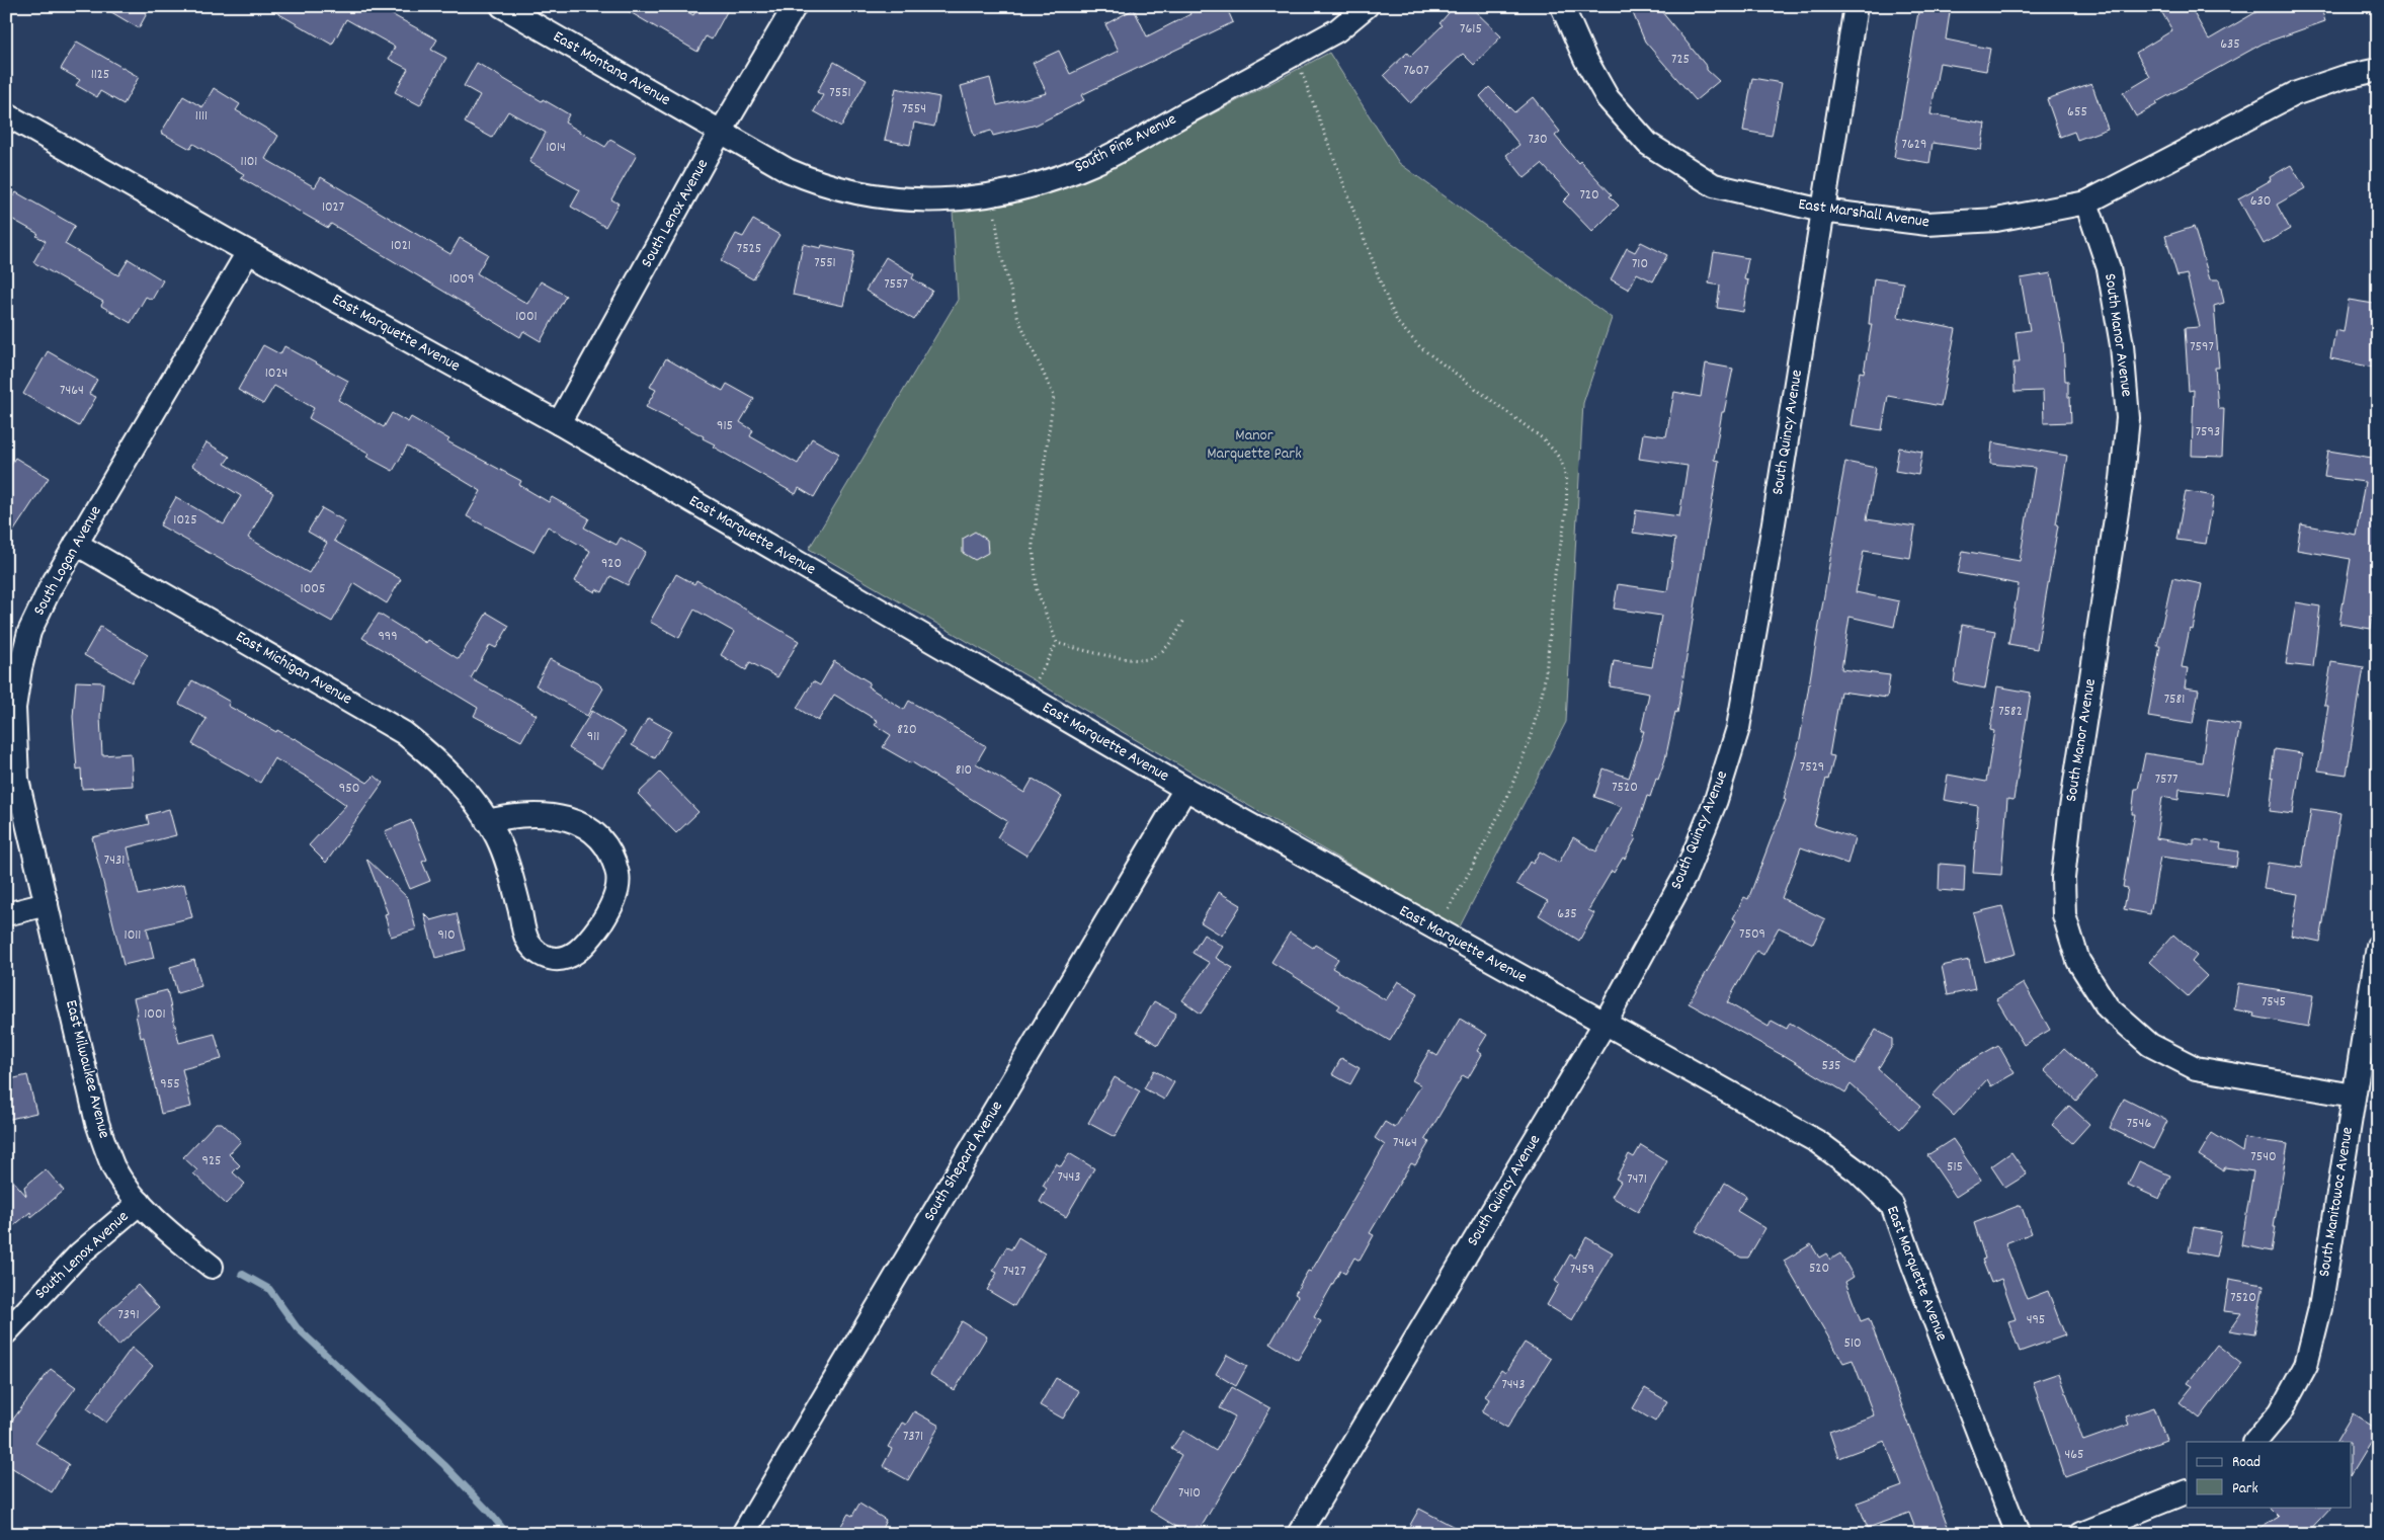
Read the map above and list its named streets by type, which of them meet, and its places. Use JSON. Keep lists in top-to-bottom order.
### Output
{
  "streets": {
    "street": [
      "East Montana Avenue",
      "South Pine Avenue",
      "South Lenox Avenue",
      "East Marshall Avenue",
      "East Marquette Avenue",
      "South Manor Avenue",
      "South Quincy Avenue",
      "South Logan Avenue",
      "East Michigan Avenue",
      "East Milwaukee Avenue",
      "South Shepard Avenue",
      "South Manitowoc Avenue"
    ]
  },
  "crossings": [
    ["East Montana Avenue", "South Pine Avenue"],
    ["East Montana Avenue", "South Lenox Avenue"],
    ["South Pine Avenue", "South Lenox Avenue"],
    ["South Lenox Avenue", "East Marquette Avenue"],
    ["South Lenox Avenue", "East Milwaukee Avenue"],
    ["East Marshall Avenue", "South Manor Avenue"],
    ["East Marshall Avenue", "South Quincy Avenue"],
    ["East Marquette Avenue", "South Quincy Avenue"],
    ["East Marquette Avenue", "South Logan Avenue"],
    ["East Marquette Avenue", "South Shepard Avenue"],
    ["South Manor Avenue", "South Manitowoc Avenue"],
    ["South Logan Avenue", "East Michigan Avenue"],
    ["South Logan Avenue", "East Milwaukee Avenue"]
  ],
  "parks": ["Manor Marquette Park"],
  "house_numbers": [
    "7615",
    "635",
    "725",
    "7607",
    "1125",
    "7551",
    "7554",
    "655",
    "1111",
    "730",
    "7629",
    "1014",
    "1101",
    "720",
    "630",
    "1027",
    "1021",
    "7525",
    "7551",
    "710",
    "1009",
    "7557",
    "1001",
    "7597",
    "1024",
    "7464",
    "915",
    "7593",
    "1025",
    "920",
    "1005",
    "999",
    "7581",
    "7582",
    "820",
    "911",
    "7529",
    "810",
    "7577",
    "7520",
    "950",
    "7431",
    "635",
    "7509",
    "1011",
    "910",
    "7545",
    "1001",
    "535",
    "955",
    "7546",
    "7464",
    "7540",
    "925",
    "515",
    "7443",
    "7471",
    "520",
    "7459",
    "7427",
    "7520",
    "7391",
    "495",
    "510",
    "7443",
    "7371",
    "465",
    "7410"
  ],
  "legend": ["Road", "Park"]
}
